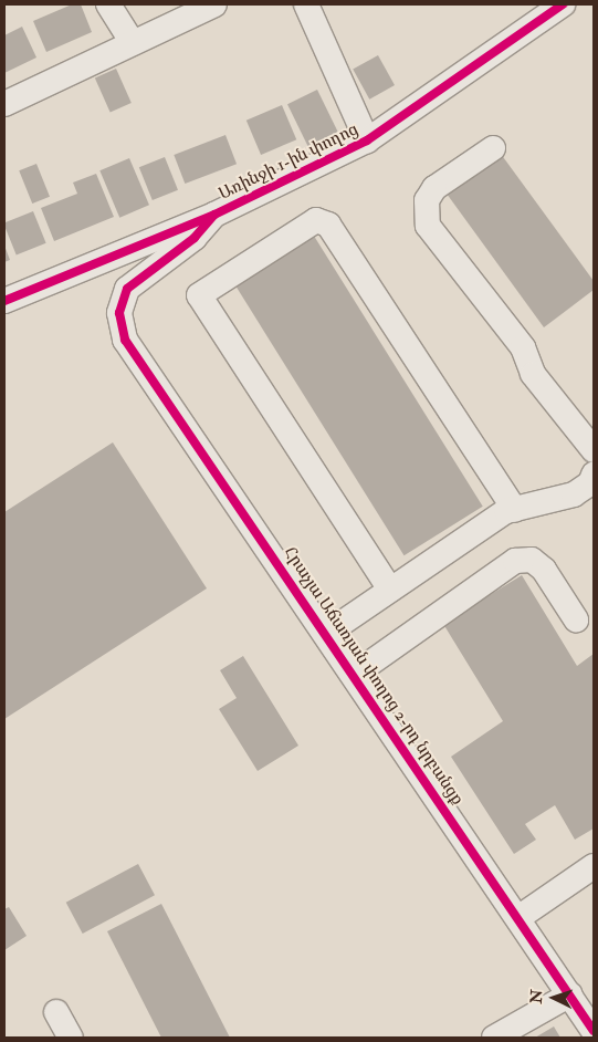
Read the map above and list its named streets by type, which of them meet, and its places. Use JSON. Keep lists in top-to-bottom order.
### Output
{
  "streets": {
    "street": ["Առինջի 1-ին փողոց", "Հրաչյա Աճառյան փողոց 2-րդ նրբանցք"]
  },
  "crossings": [
    ["Առինջի 1-ին փողոց", "Հրաչյա Աճառյան փողոց 2-րդ նրբանցք"]
  ],
  "north": "left"
}
